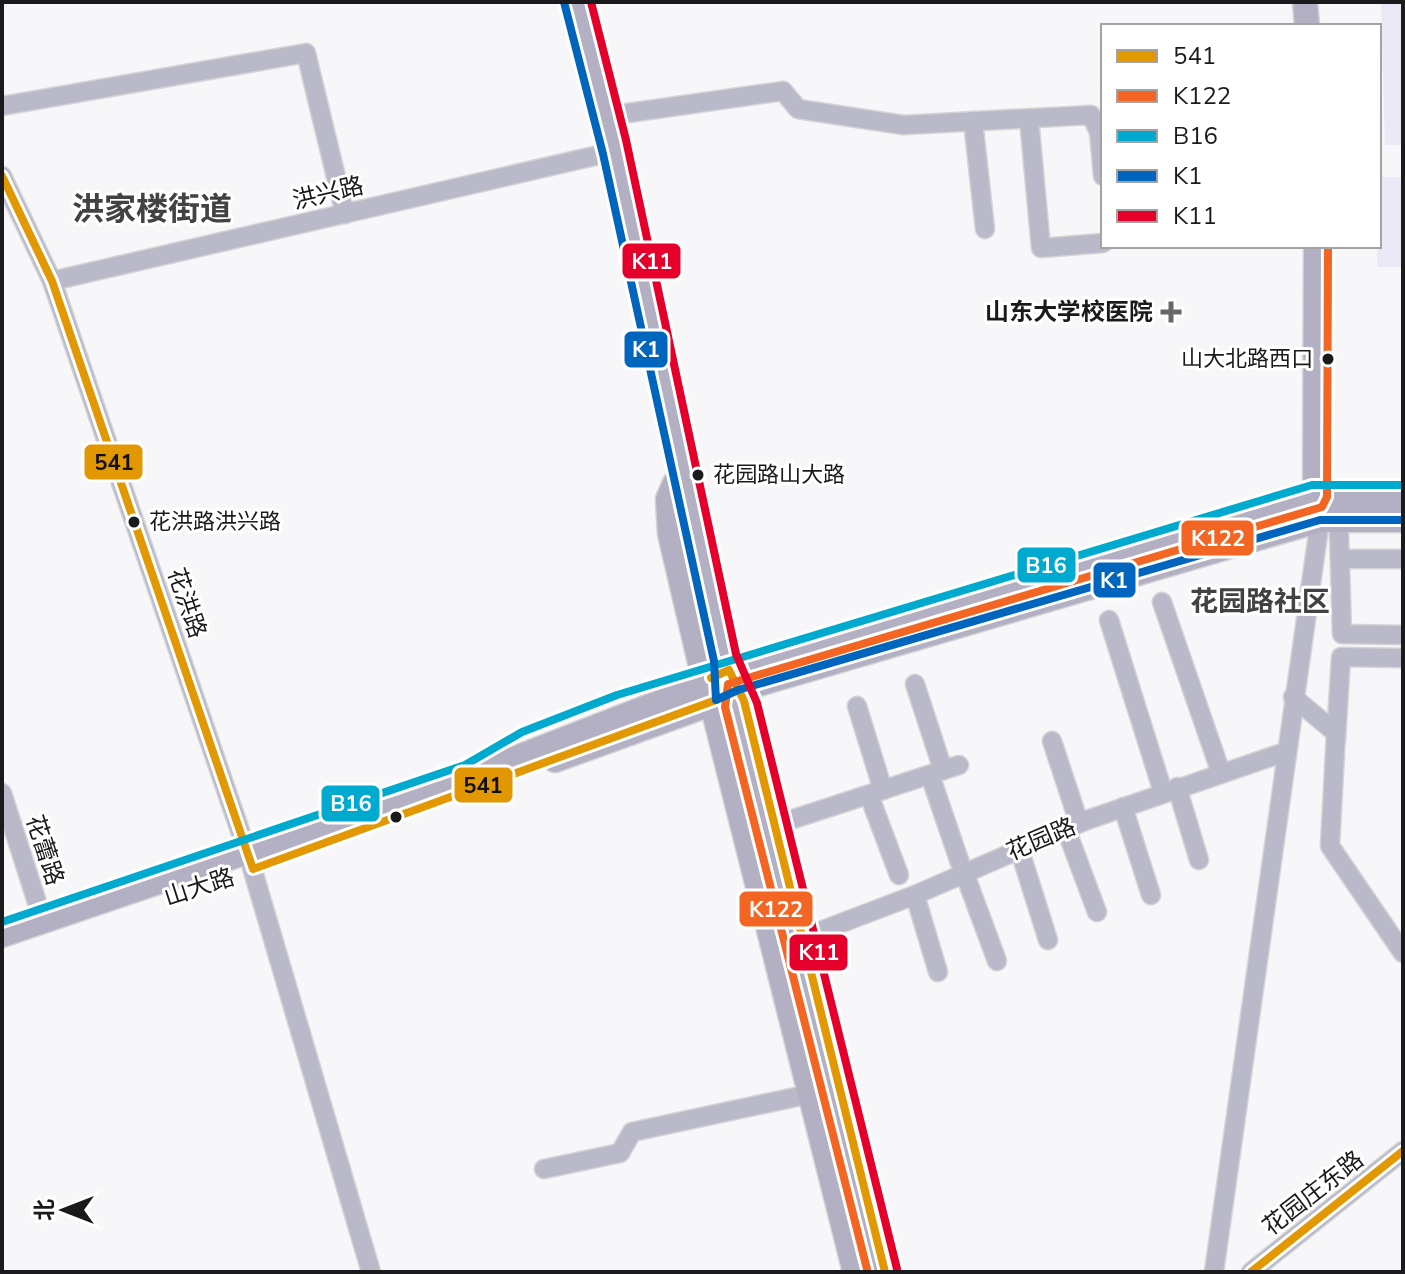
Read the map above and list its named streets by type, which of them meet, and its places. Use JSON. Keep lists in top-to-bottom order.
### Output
{
  "streets": {
    "main road": ["山大路"],
    "street": [
      "洪兴路",
      "花洪路",
      "花园路",
      "花蕾路",
      "花园庄东路"
    ]
  },
  "crossings": [
    ["洪兴路", "花洪路"],
    ["花洪路", "山大路"],
    ["花蕾路", "山大路"]
  ],
  "districts": ["洪家楼街道", "花园路社区"],
  "places": {
    "health": ["山东大学校医院"],
    "other": ["山大北路西口", "花园路山大路", "花洪路洪兴路"]
  },
  "lines": [
    "transit line K1",
    "transit line K11",
    "transit line 541",
    "transit line K122",
    "transit line B16"
  ],
  "legend": [
    "541",
    "K122",
    "B16",
    "K1",
    "K11"
  ],
  "north": "left"
}
